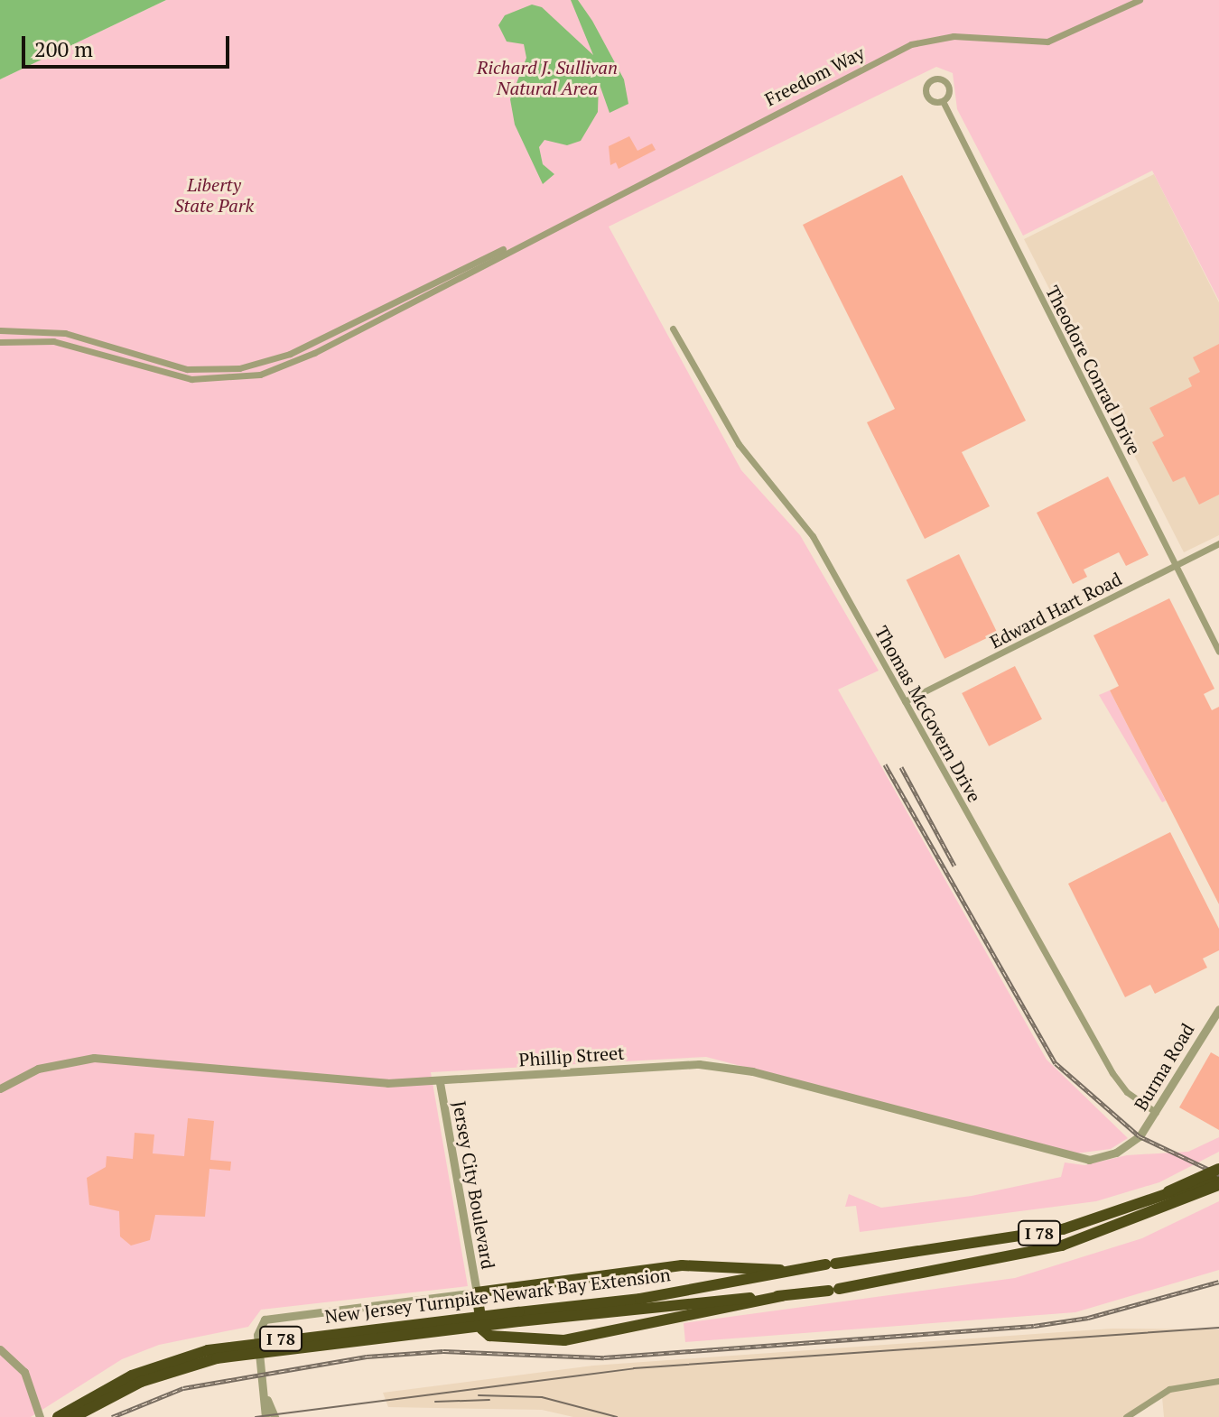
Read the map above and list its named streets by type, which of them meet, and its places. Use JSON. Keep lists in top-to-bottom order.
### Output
{
  "streets": {
    "highway": ["I 78", "New Jersey Turnpike Newark Bay Extension"],
    "street": [
      "Freedom Way",
      "Theodore Conrad Drive",
      "Edward Hart Road",
      "Thomas McGovern Drive",
      "Phillip Street",
      "Burma Road",
      "Jersey City Boulevard"
    ]
  },
  "crossings": [
    ["Theodore Conrad Drive", "Edward Hart Road"],
    ["Edward Hart Road", "Thomas McGovern Drive"],
    ["Thomas McGovern Drive", "Burma Road"],
    ["Phillip Street", "Burma Road"],
    ["Phillip Street", "Jersey City Boulevard"]
  ],
  "parks": ["Richard J. Sullivan Natural Area", "Liberty State Park"],
  "scale_bar": "200 m"
}
